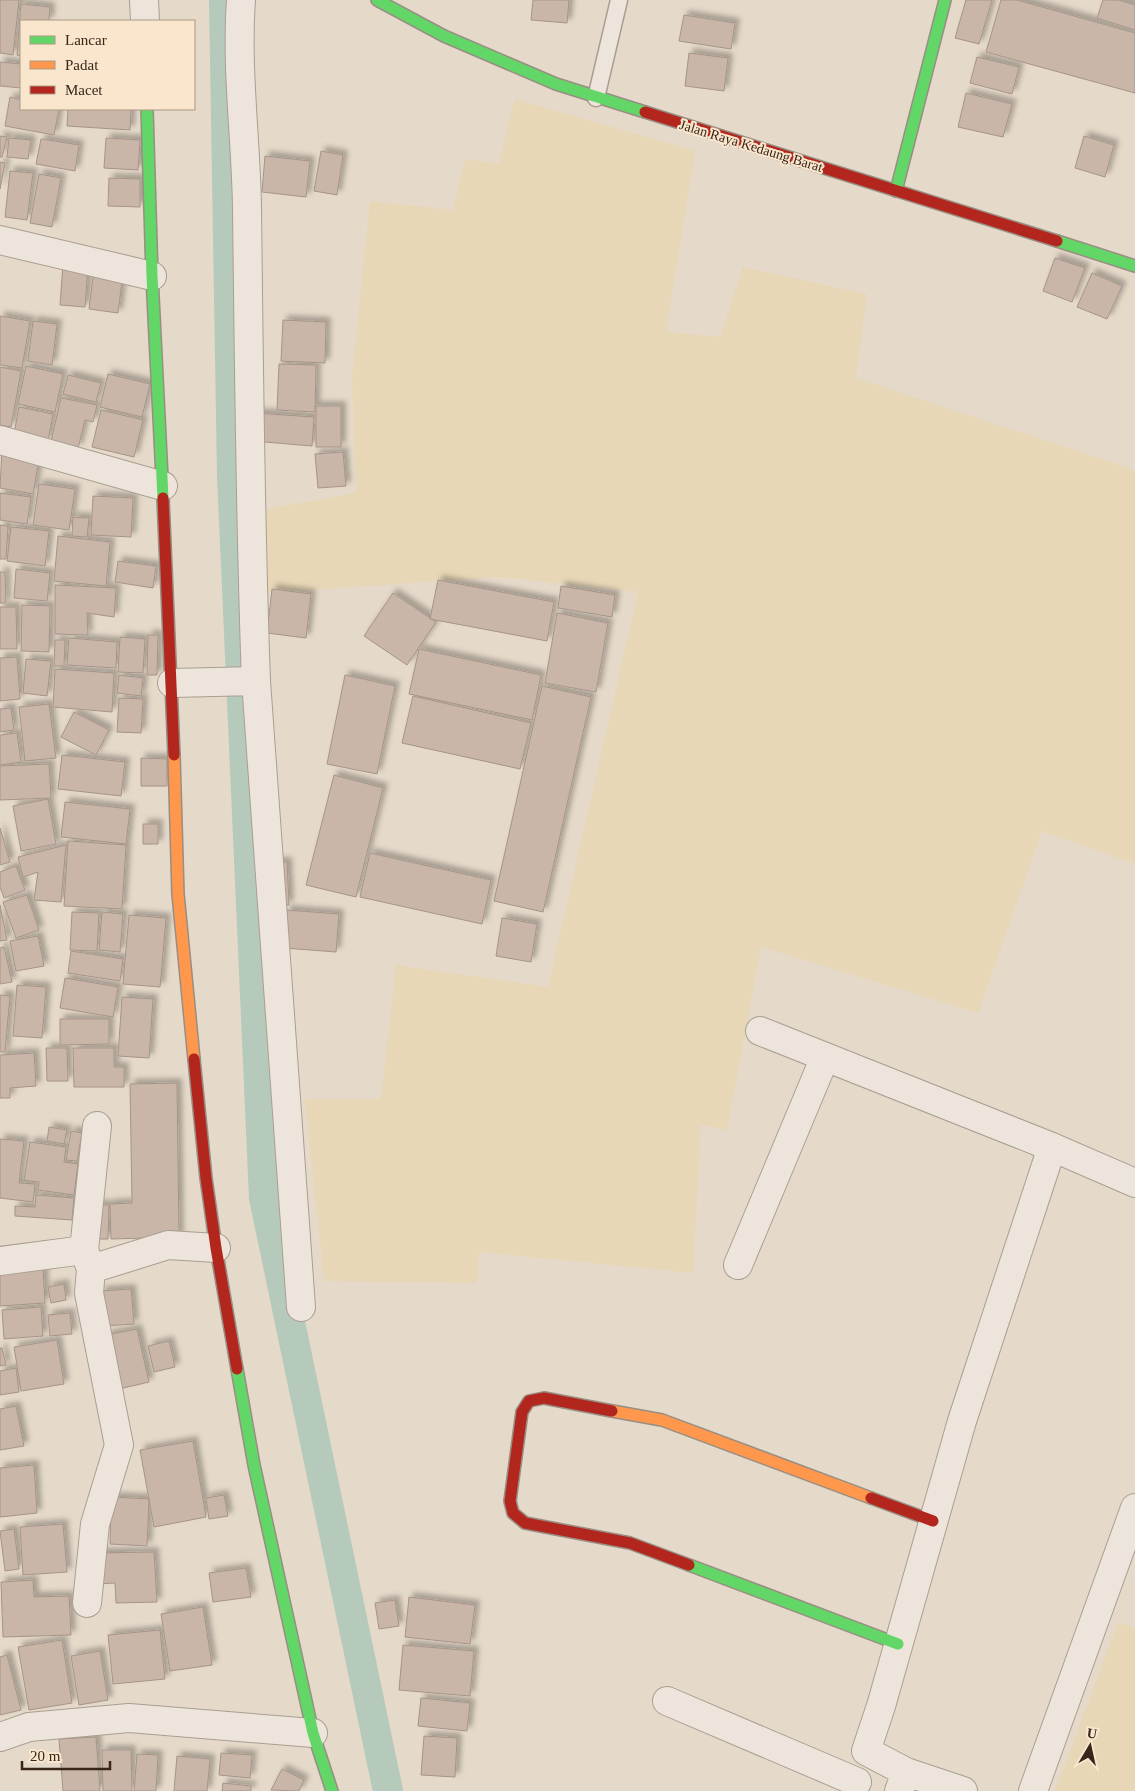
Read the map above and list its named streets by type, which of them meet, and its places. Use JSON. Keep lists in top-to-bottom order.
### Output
{
  "streets": {
    "street": ["Jalan Raya Kedaung Barat"]
  },
  "legend": ["Lancar", "Padat", "Macet"],
  "scale_bar": "20 m",
  "north": "top"
}
